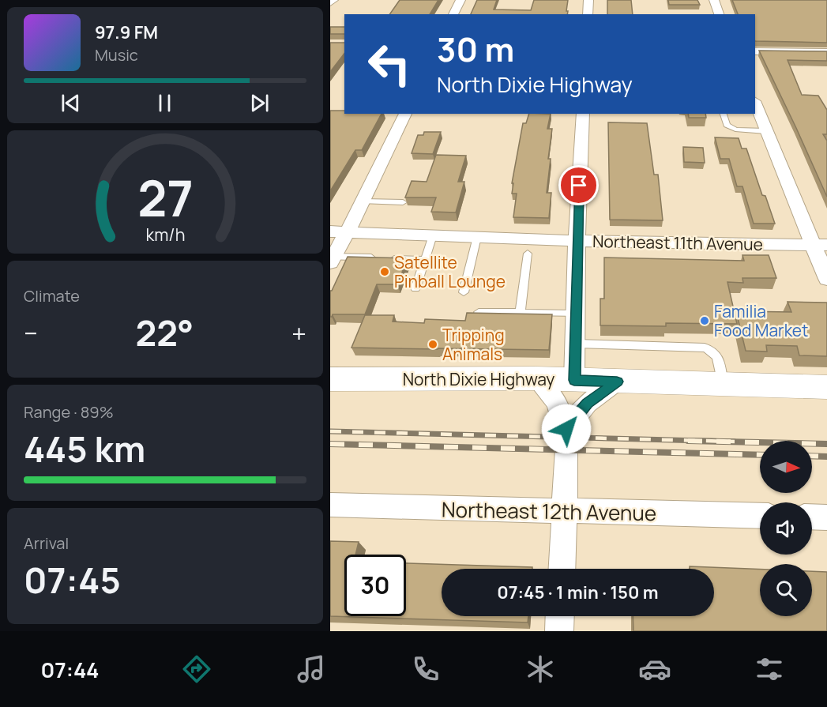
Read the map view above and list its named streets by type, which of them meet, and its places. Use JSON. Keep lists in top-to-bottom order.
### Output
{
  "streets": {
    "main road": ["North Dixie Highway"],
    "street": ["Northeast 11th Avenue", "Northeast 12th Avenue"]
  },
  "places": ["Satellite Pinball Lounge", "Familia Food Market", "Tripping Animals"],
  "north": "right",
  "page": {
    "song": ["97.9 FM", "Music"],
    "turn": ["30 m", "North Dixie Highway"],
    "tile": [
      "Climate",
      ["Range · 89%", "445 km"],
      ["Arrival", "07:45"]
    ],
    "heat": ["−", "22°", "+"],
    "limit": "30",
    "trip": "07:45 · 1 min · 150 m",
    "tabs": "07:44",
    "gauge": ["27", "km/h"]
  }
}
